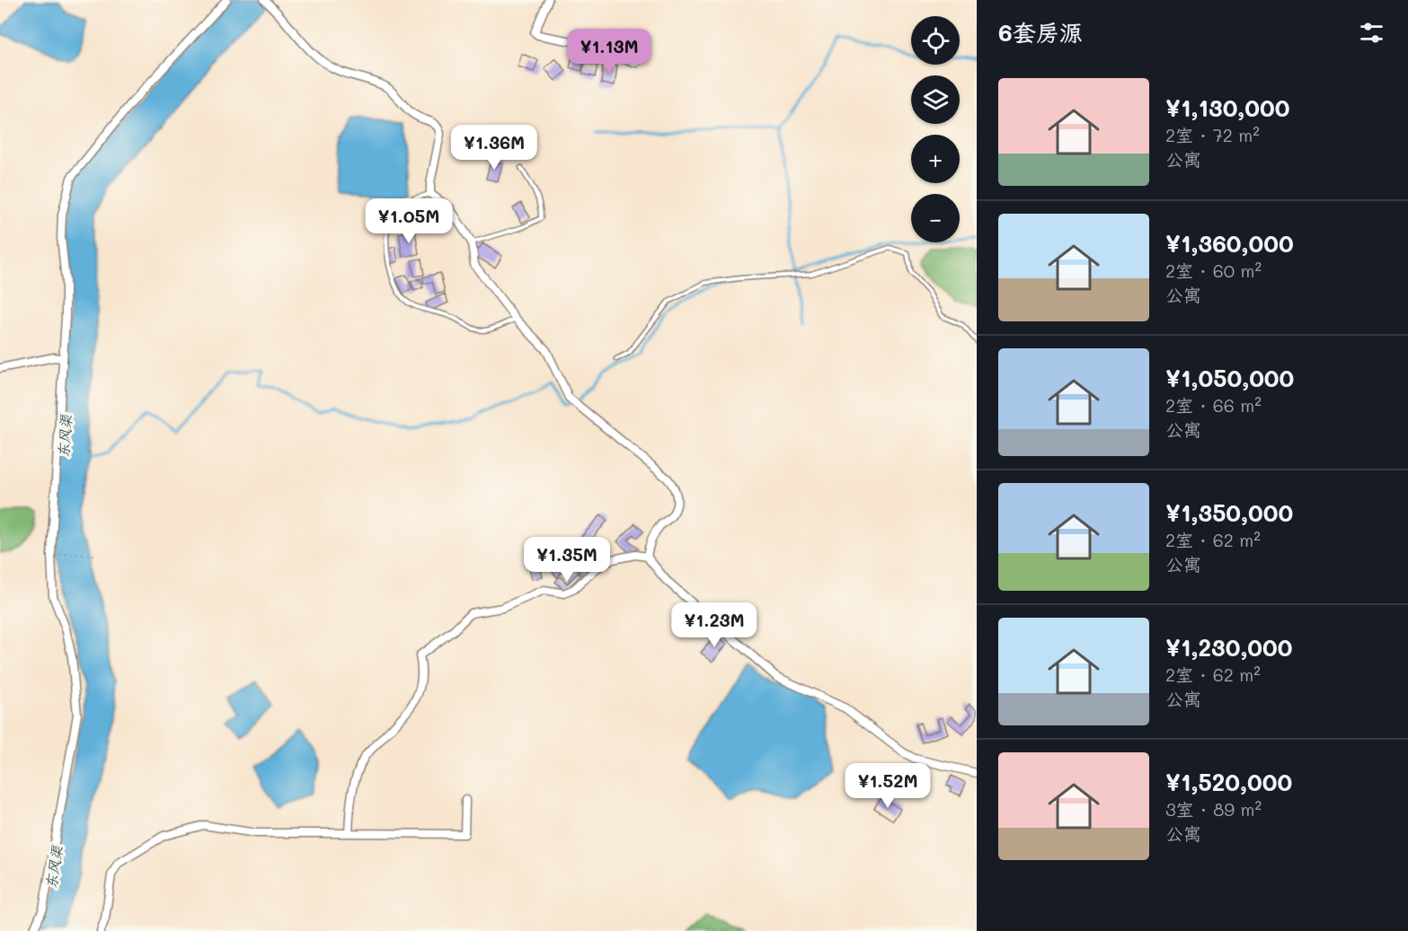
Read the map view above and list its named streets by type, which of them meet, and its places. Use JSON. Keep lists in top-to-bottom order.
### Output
{
  "water": ["东风渠"],
  "page": {
    "heading": "6套房源",
    "map_buttons": ["+", "−"],
    "price": [
      "¥1.13M",
      "¥1.36M",
      "¥1.05M",
      "¥1.35M",
      "¥1.23M",
      "¥1.52M"
    ],
    "list": [
      {
        "name": "¥1,130,000",
        "note": "2室 · 72 m² · 公寓"
      },
      {
        "name": "¥1,360,000",
        "note": "2室 · 60 m² · 公寓"
      },
      {
        "name": "¥1,050,000",
        "note": "2室 · 66 m² · 公寓"
      },
      {
        "name": "¥1,350,000",
        "note": "2室 · 62 m² · 公寓"
      },
      {
        "name": "¥1,230,000",
        "note": "2室 · 62 m² · 公寓"
      },
      {
        "name": "¥1,520,000",
        "note": "3室 · 89 m² · 公寓"
      }
    ]
  }
}
